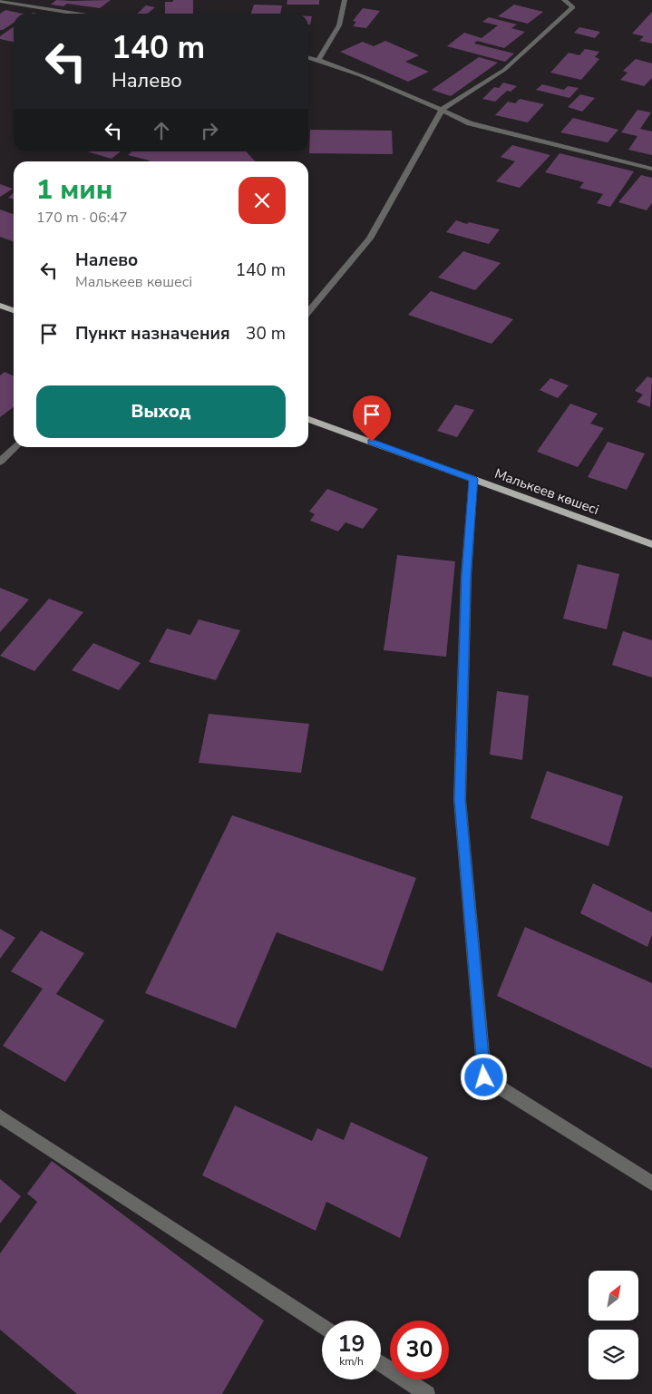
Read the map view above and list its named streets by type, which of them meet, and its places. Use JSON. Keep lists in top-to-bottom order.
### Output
{
  "streets": {
    "main road": ["Малькеев көшесі"]
  },
  "north": "top right",
  "page": {
    "turn": ["140 m", "Налево"],
    "heading": ["1 мин", "170 m · 06:47"],
    "list": [
      {
        "name": "Налево",
        "note": "Малькеев көшесі",
        "value": "140 m"
      },
      {
        "name": "Пункт назначения",
        "value": "30 m"
      }
    ],
    "buttons": "Выход",
    "speed": "19 km/h",
    "limit": "30"
  }
}
